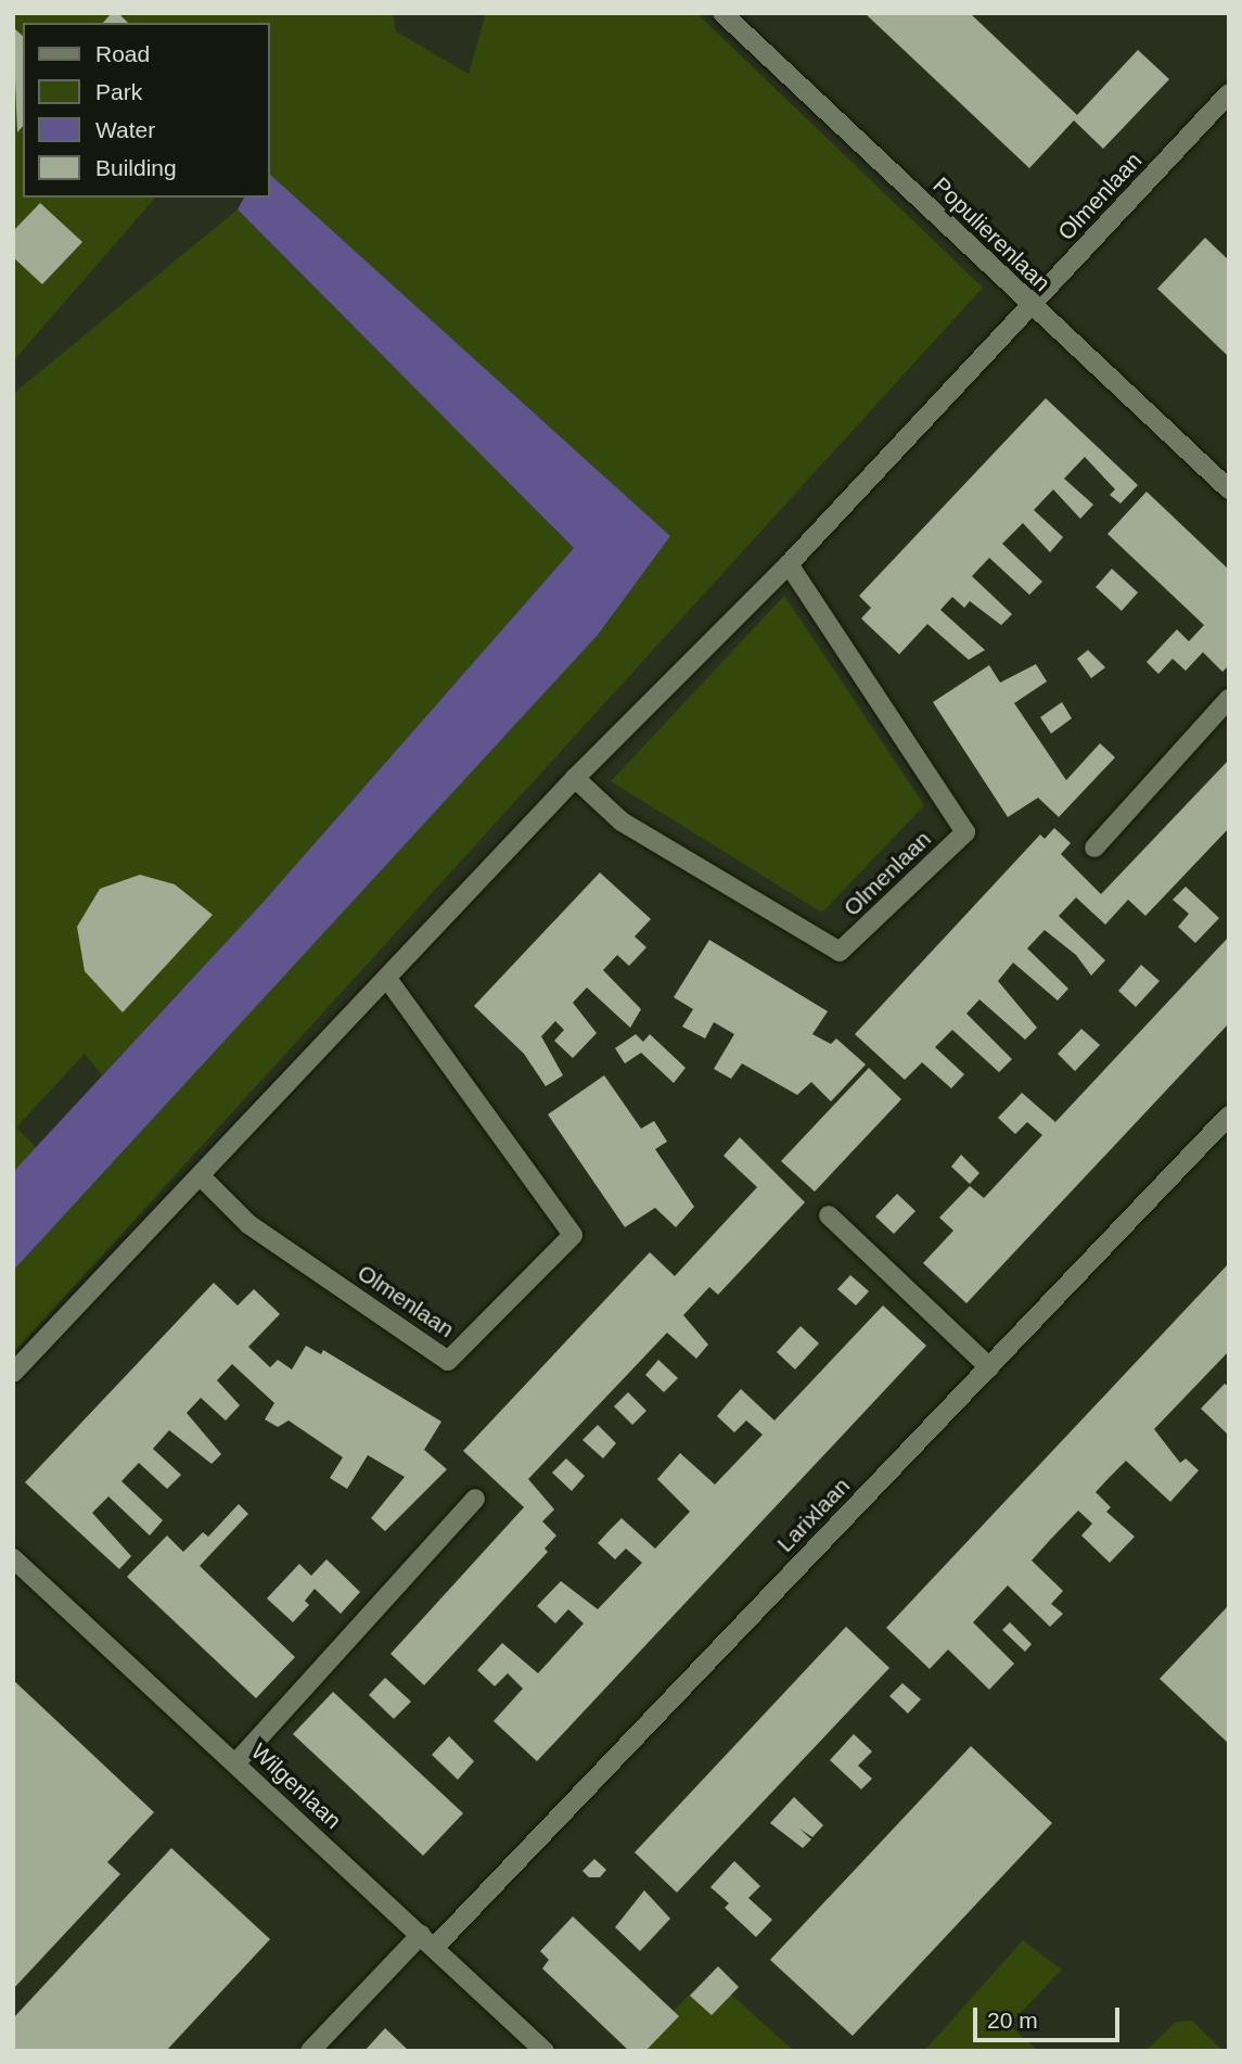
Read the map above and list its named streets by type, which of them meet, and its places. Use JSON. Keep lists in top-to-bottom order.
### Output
{
  "streets": {
    "street": [
      "Olmenlaan",
      "Populierenlaan",
      "Larixlaan",
      "Wilgenlaan"
    ]
  },
  "crossings": [
    ["Olmenlaan", "Populierenlaan"],
    ["Larixlaan", "Wilgenlaan"]
  ],
  "legend": [
    "Road",
    "Park",
    "Water",
    "Building"
  ],
  "scale_bar": "20 m"
}
